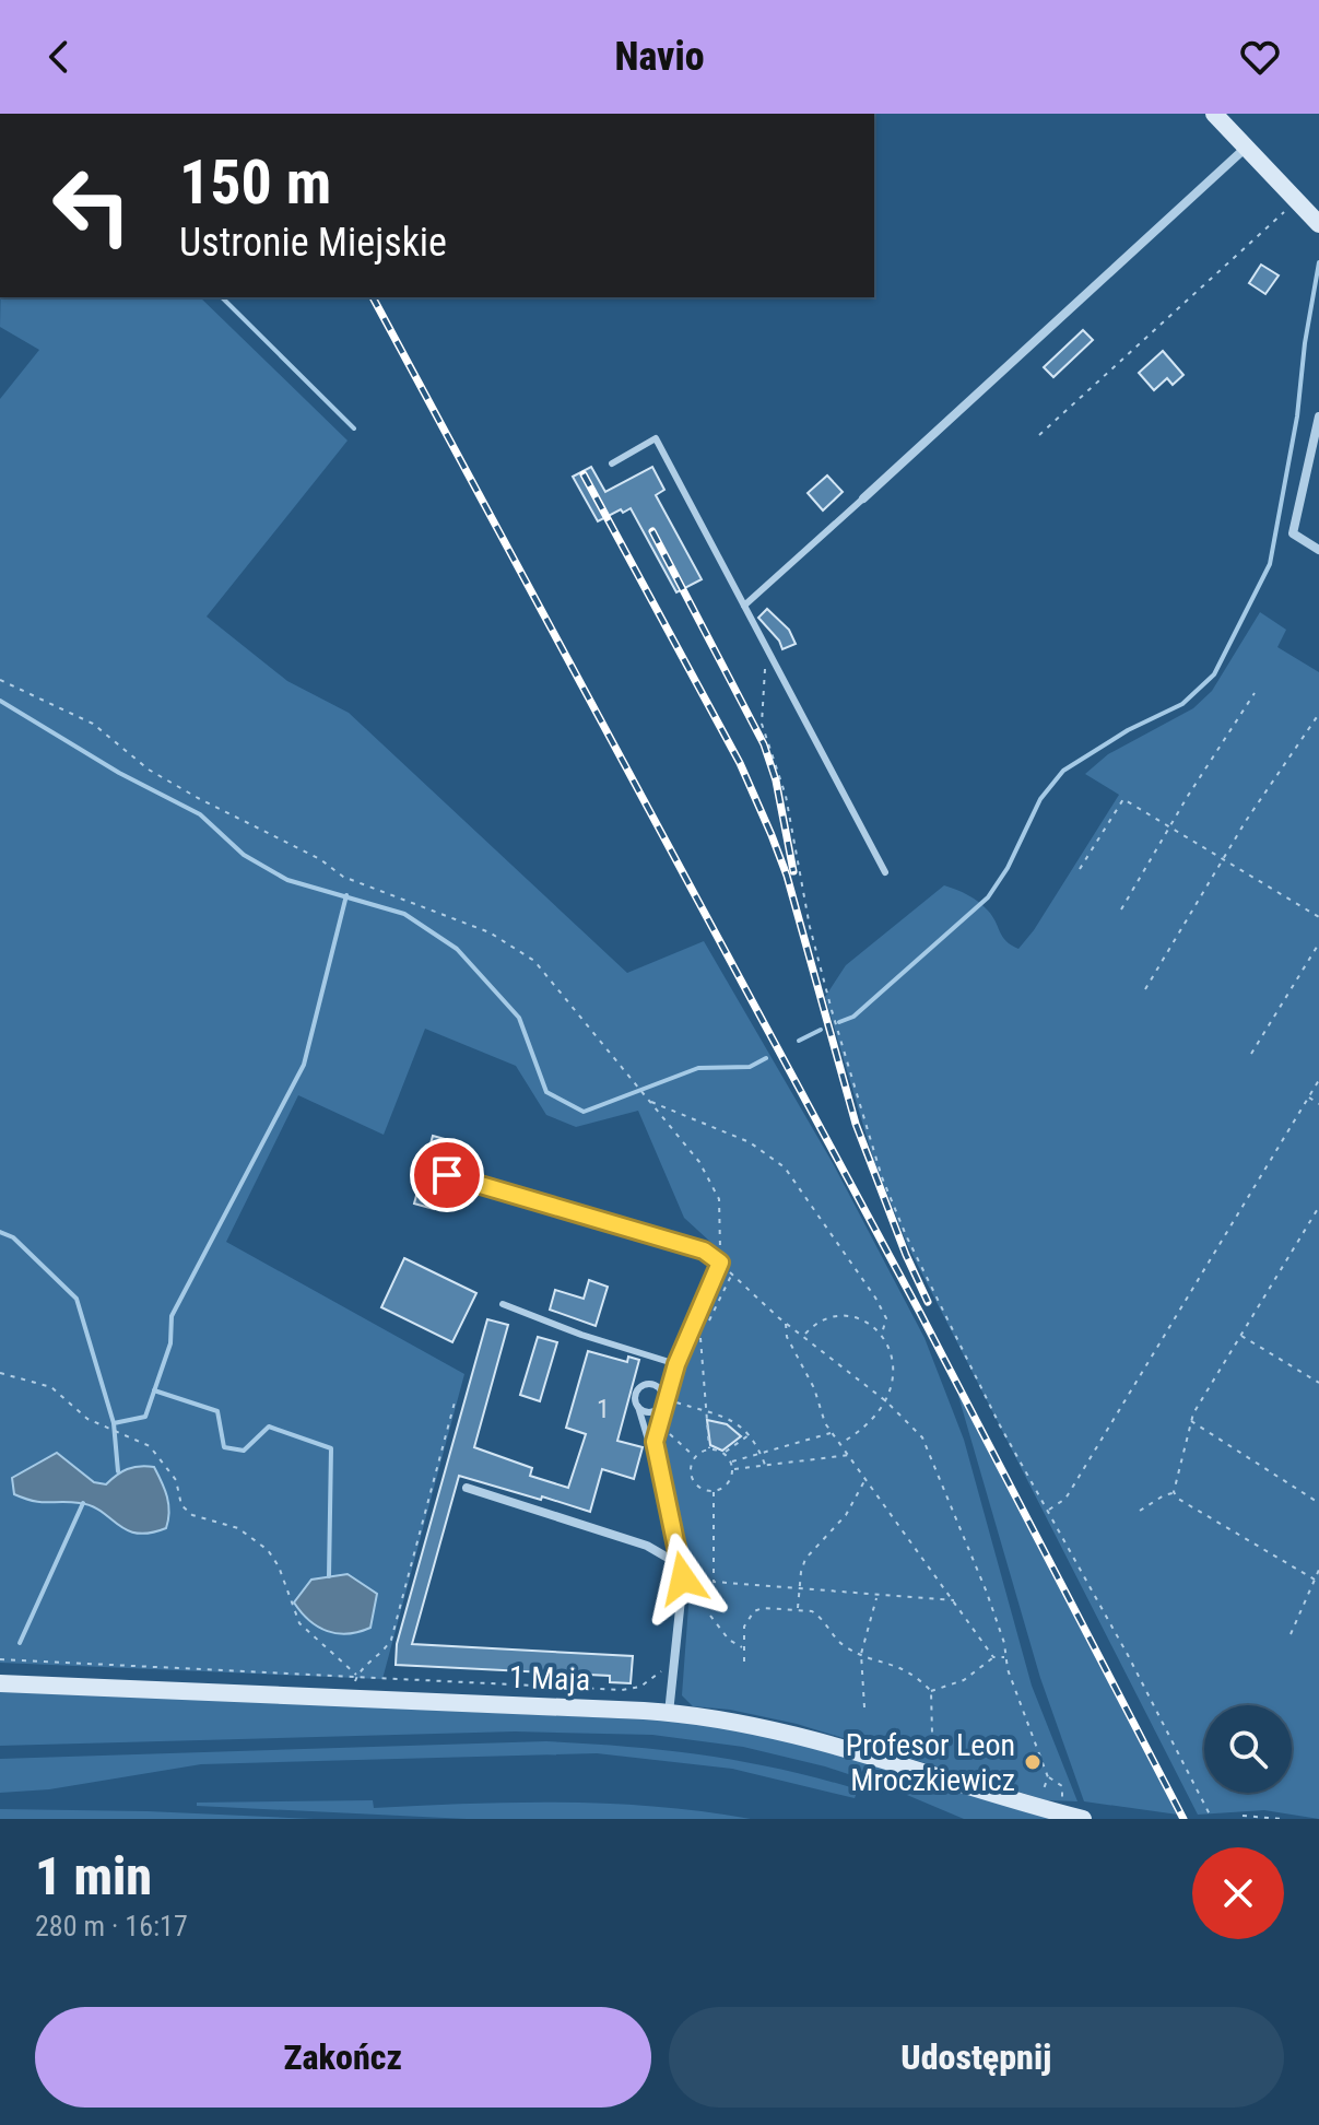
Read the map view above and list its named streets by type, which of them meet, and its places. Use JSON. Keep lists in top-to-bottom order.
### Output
{
  "streets": {
    "street": ["1 Maja"]
  },
  "places": ["Profesor Leon Mroczkiewicz"],
  "house_numbers": ["1"],
  "page": {
    "header": "Navio",
    "turn": ["150 m", "Ustronie Miejskie"],
    "heading": ["1 min", "280 m · 16:17"],
    "buttons": ["Zakończ", "Udostępnij"]
  }
}
